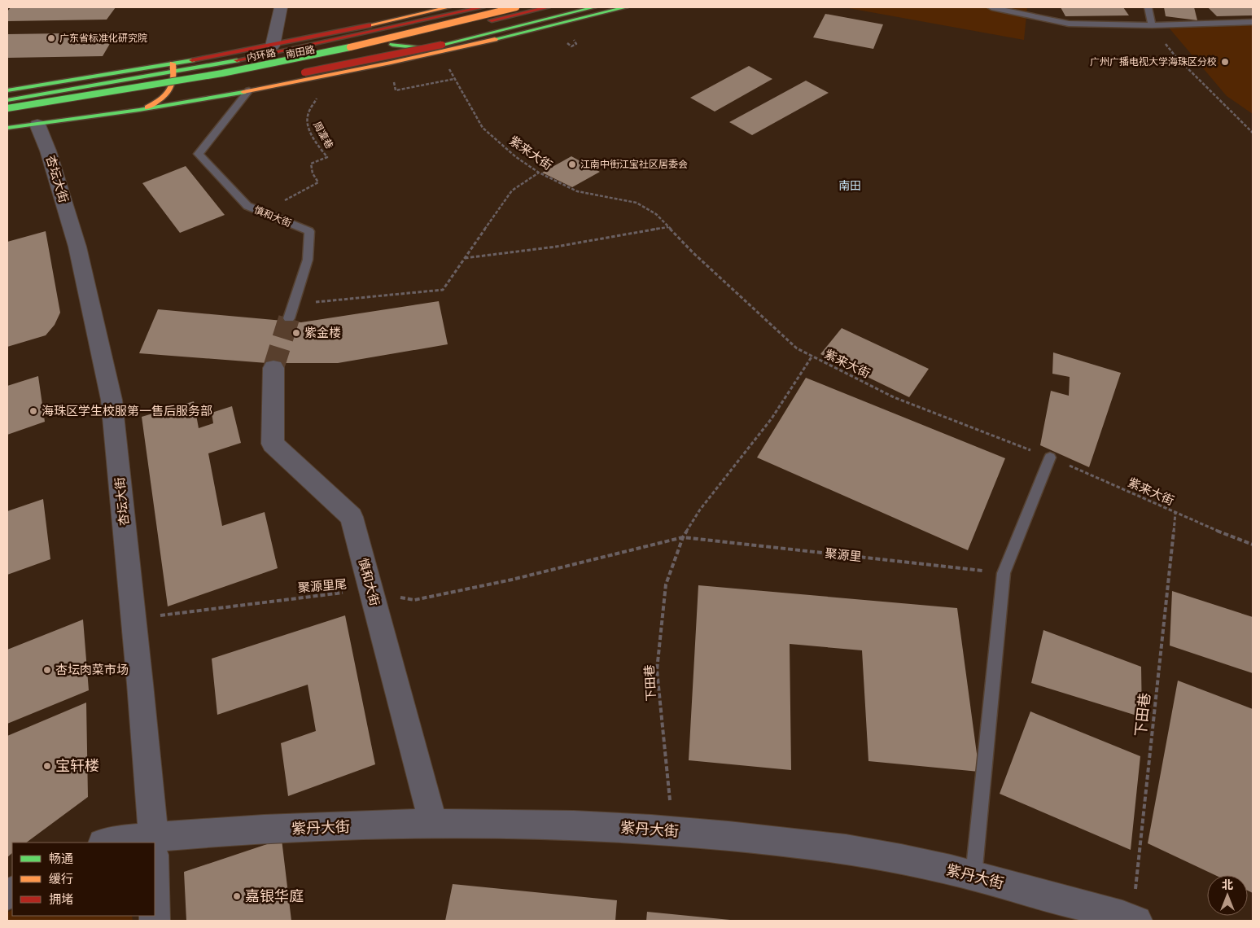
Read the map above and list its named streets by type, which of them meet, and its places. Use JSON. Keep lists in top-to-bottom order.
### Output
{
  "streets": {
    "main road": ["南田路", "内环路"],
    "street": ["杏坛大街", "慎和大街", "紫丹大街"],
    "path": [
      "周凜巷",
      "紫来大街",
      "聚源里",
      "聚源里尾",
      "下田巷"
    ]
  },
  "crossings": [
    ["南田路", "内环路"],
    ["周凜巷", "慎和大街"],
    ["紫来大街", "下田巷"],
    ["杏坛大街", "聚源里尾"],
    ["慎和大街", "聚源里尾"],
    ["慎和大街", "紫丹大街"],
    ["聚源里", "聚源里尾"],
    ["聚源里", "下田巷"],
    ["下田巷", "紫丹大街"]
  ],
  "districts": ["南田"],
  "places": [
    "广东省标准化研究院",
    "广州广播电视大学海珠区分校",
    "江南中街江宝社区居委会",
    "紫金楼",
    "海珠区学生校服第一售后服务部",
    "杏坛肉菜市场",
    "宝轩楼",
    "嘉银华庭"
  ],
  "legend": ["畅通", "缓行", "拥堵"],
  "north": "top"
}
